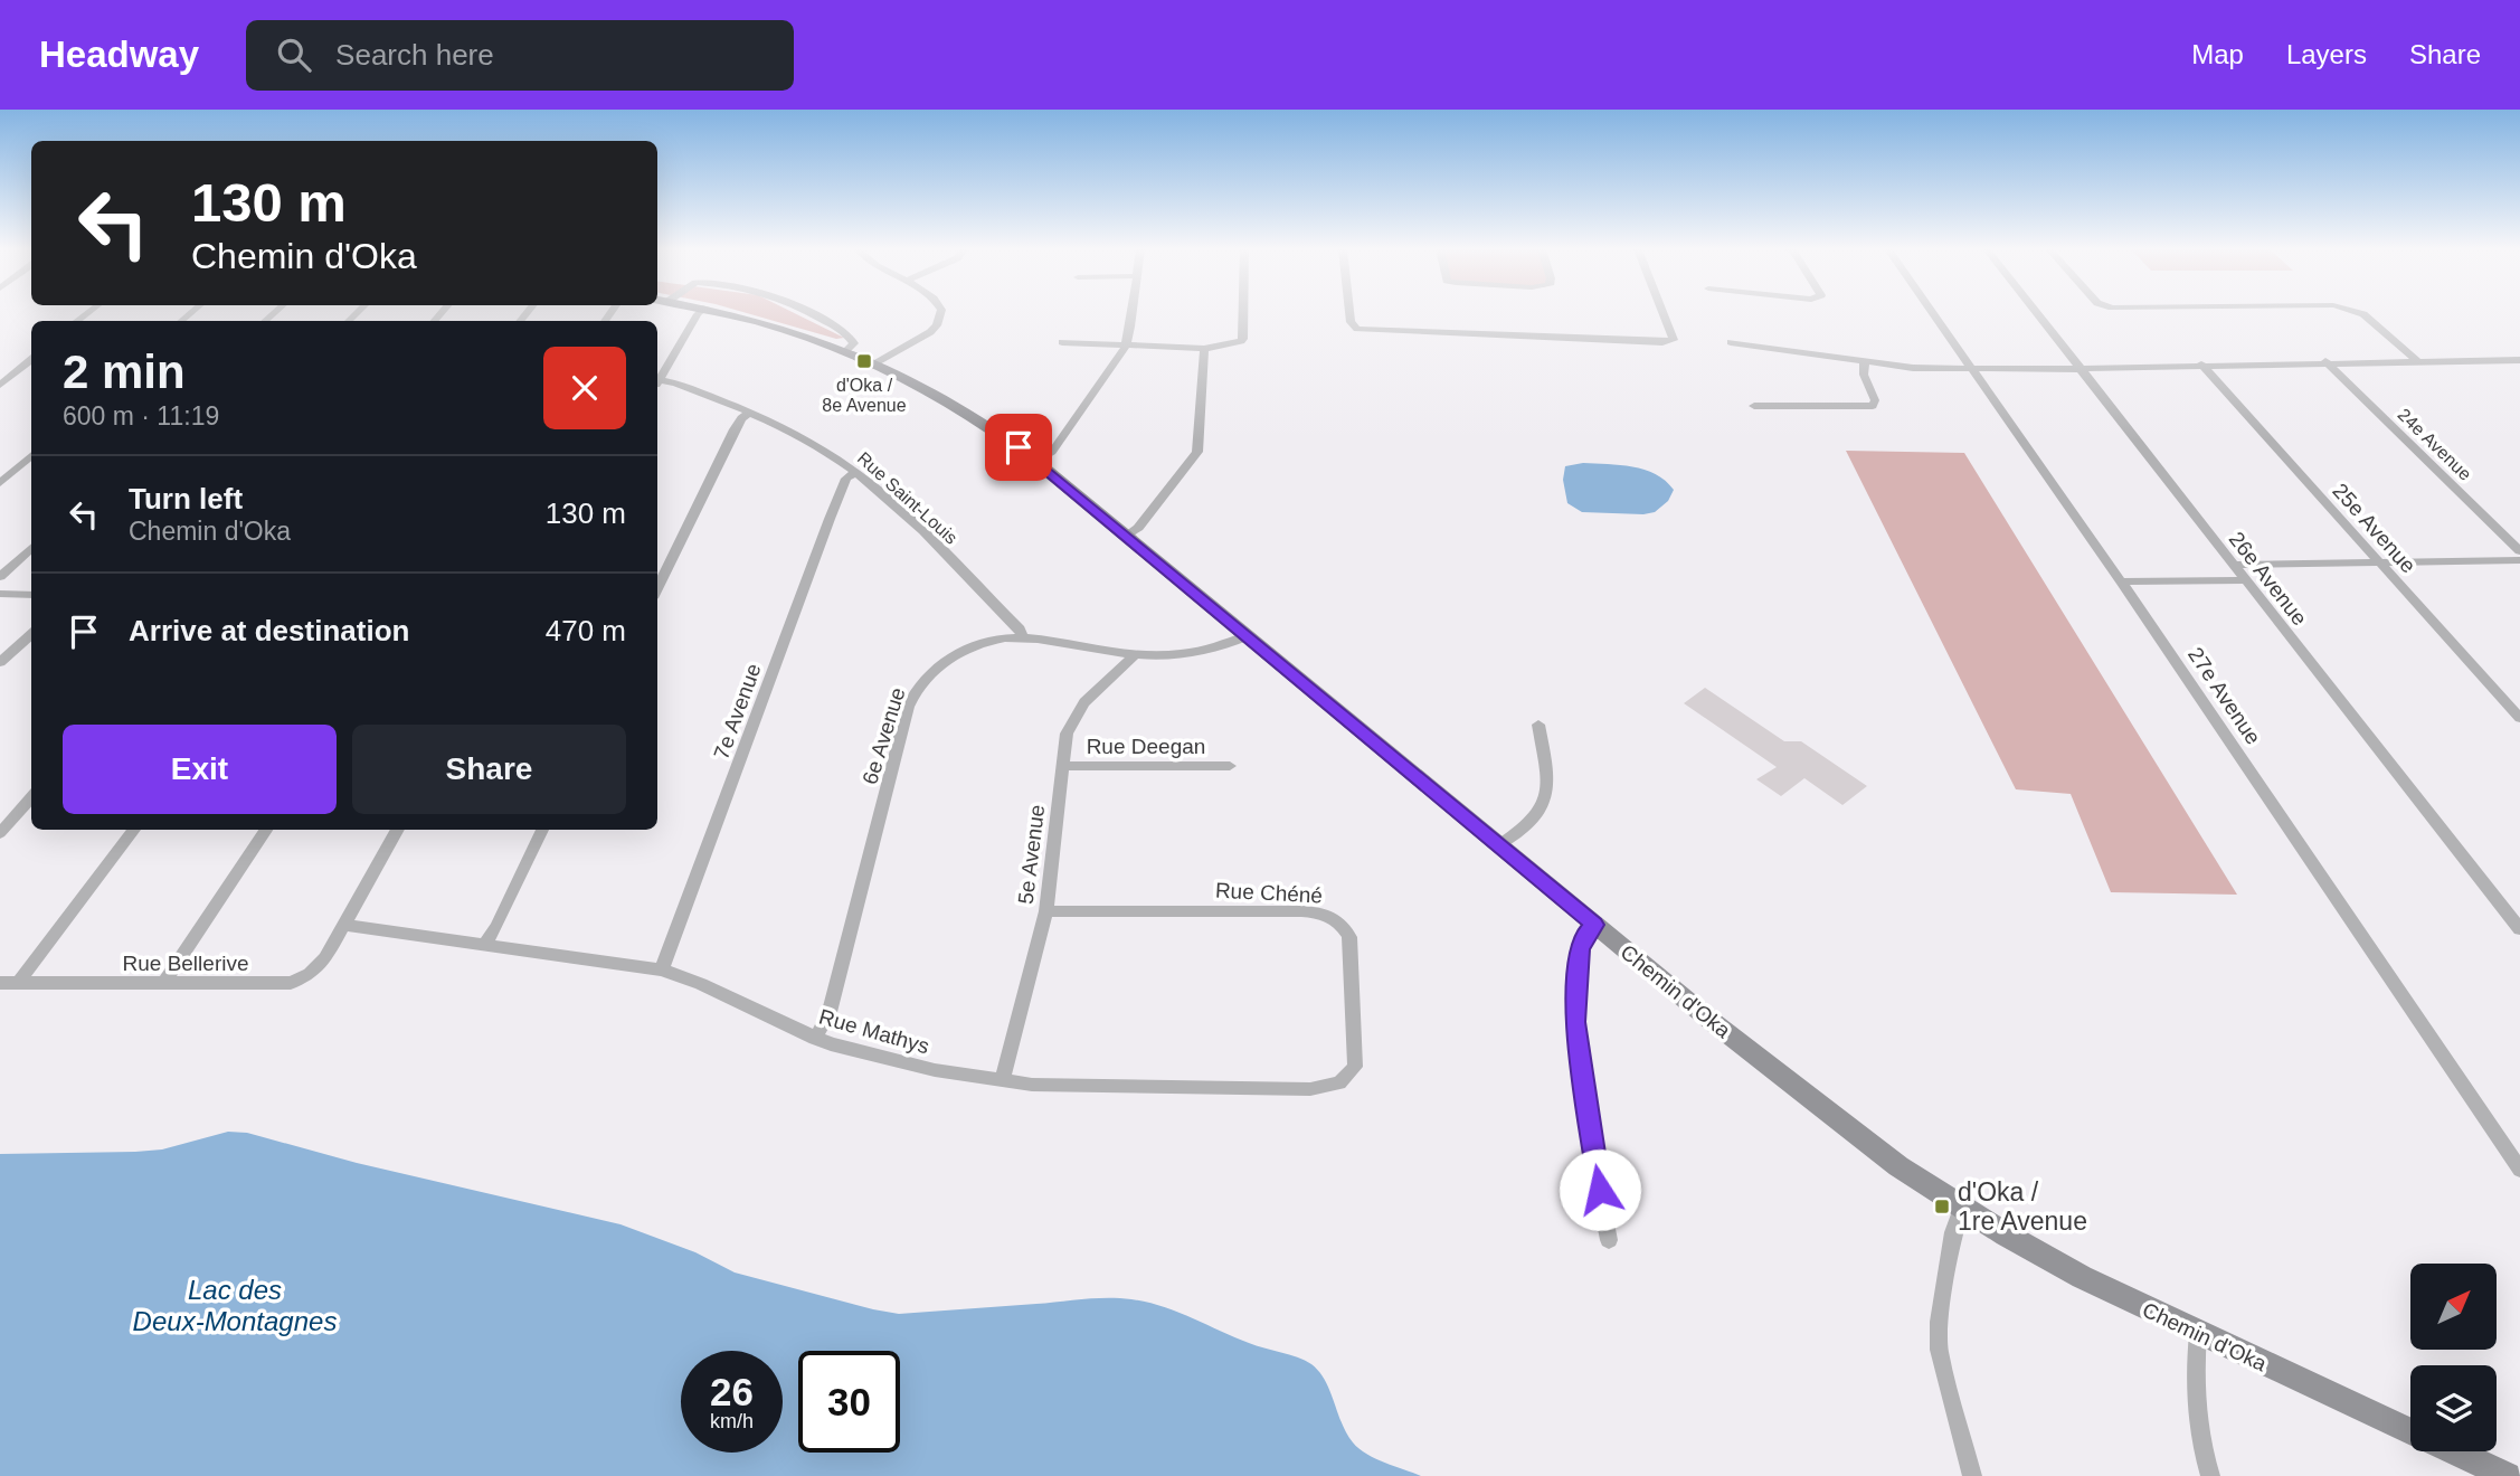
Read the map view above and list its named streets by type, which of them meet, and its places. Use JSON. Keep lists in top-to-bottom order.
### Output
{
  "streets": {
    "main road": ["Chemin d'Oka"],
    "street": [
      "24e Avenue",
      "Rue Saint-Louis",
      "25e Avenue",
      "26e Avenue",
      "27e Avenue",
      "7e Avenue",
      "6e Avenue",
      "Rue Deegan",
      "5e Avenue",
      "Rue Chéné",
      "Rue Bellerive",
      "Rue Mathys"
    ]
  },
  "crossings": [
    ["Rue Saint-Louis", "7e Avenue"],
    ["Rue Saint-Louis", "6e Avenue"],
    ["7e Avenue", "Rue Mathys"],
    ["6e Avenue", "5e Avenue"],
    ["6e Avenue", "Chemin d'Oka"],
    ["6e Avenue", "Rue Mathys"],
    ["Rue Deegan", "5e Avenue"],
    ["5e Avenue", "Rue Chéné"],
    ["5e Avenue", "Rue Mathys"],
    ["Rue Chéné", "Rue Mathys"],
    ["Rue Bellerive", "Rue Mathys"]
  ],
  "water": ["Lac des Deux-Montagnes"],
  "places": {
    "transit": ["d'Oka / 8e Avenue", "d'Oka / 1re Avenue"]
  },
  "north": "top right",
  "page": {
    "header": "Headway",
    "search": "Search here",
    "nav": ["Map", "Layers", "Share"],
    "turn": ["130 m", "Chemin d'Oka"],
    "heading": ["2 min", "600 m · 11:19"],
    "list": [
      {
        "name": "Turn left",
        "note": "Chemin d'Oka",
        "value": "130 m"
      },
      {
        "name": "Arrive at destination",
        "value": "470 m"
      }
    ],
    "buttons": ["Exit", "Share"],
    "speed": "26 km/h",
    "limit": "30"
  }
}
